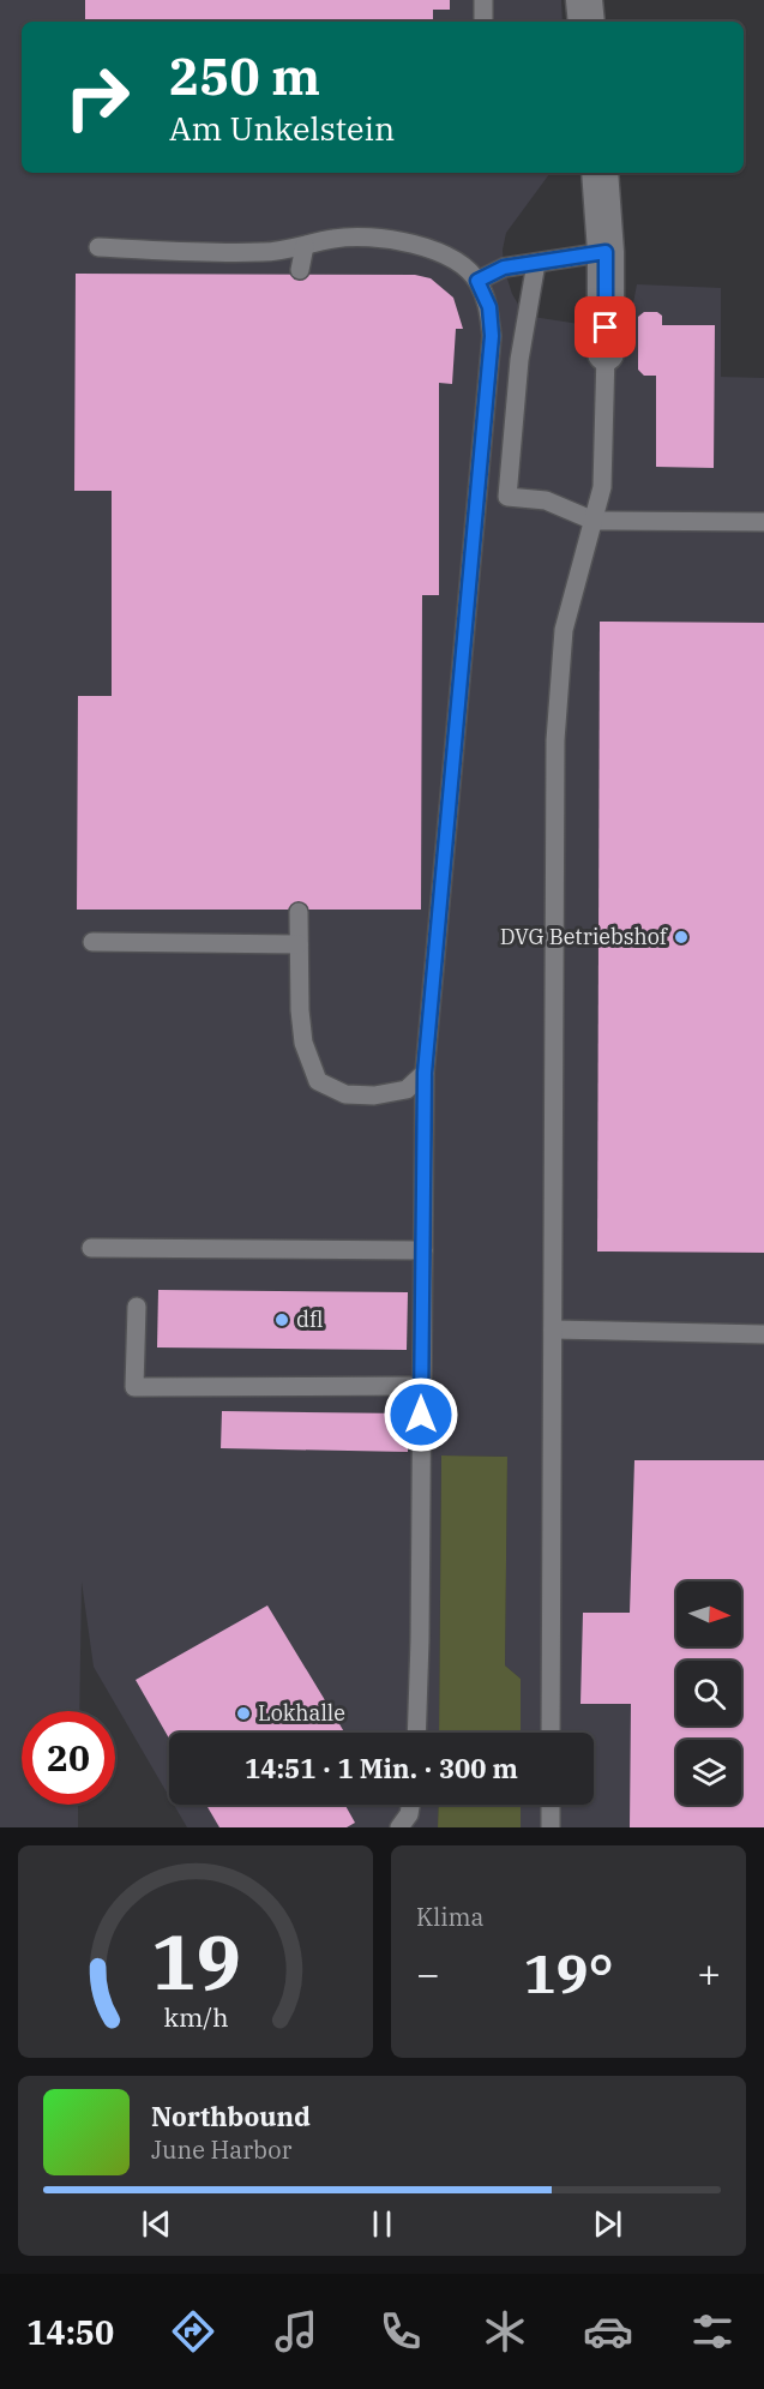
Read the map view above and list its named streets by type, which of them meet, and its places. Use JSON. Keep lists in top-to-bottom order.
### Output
{
  "places": ["DVG Betriebshof", "dfl", "Lokhalle"],
  "north": "right",
  "page": {
    "turn": ["250 m", "Am Unkelstein"],
    "limit": "20",
    "trip": "14:51 · 1 Min. · 300 m",
    "tile": "Klima",
    "heat": ["−", "19°", "+"],
    "song": ["Northbound", "June Harbor"],
    "tabs": "14:50",
    "gauge": ["19", "km/h"]
  }
}
